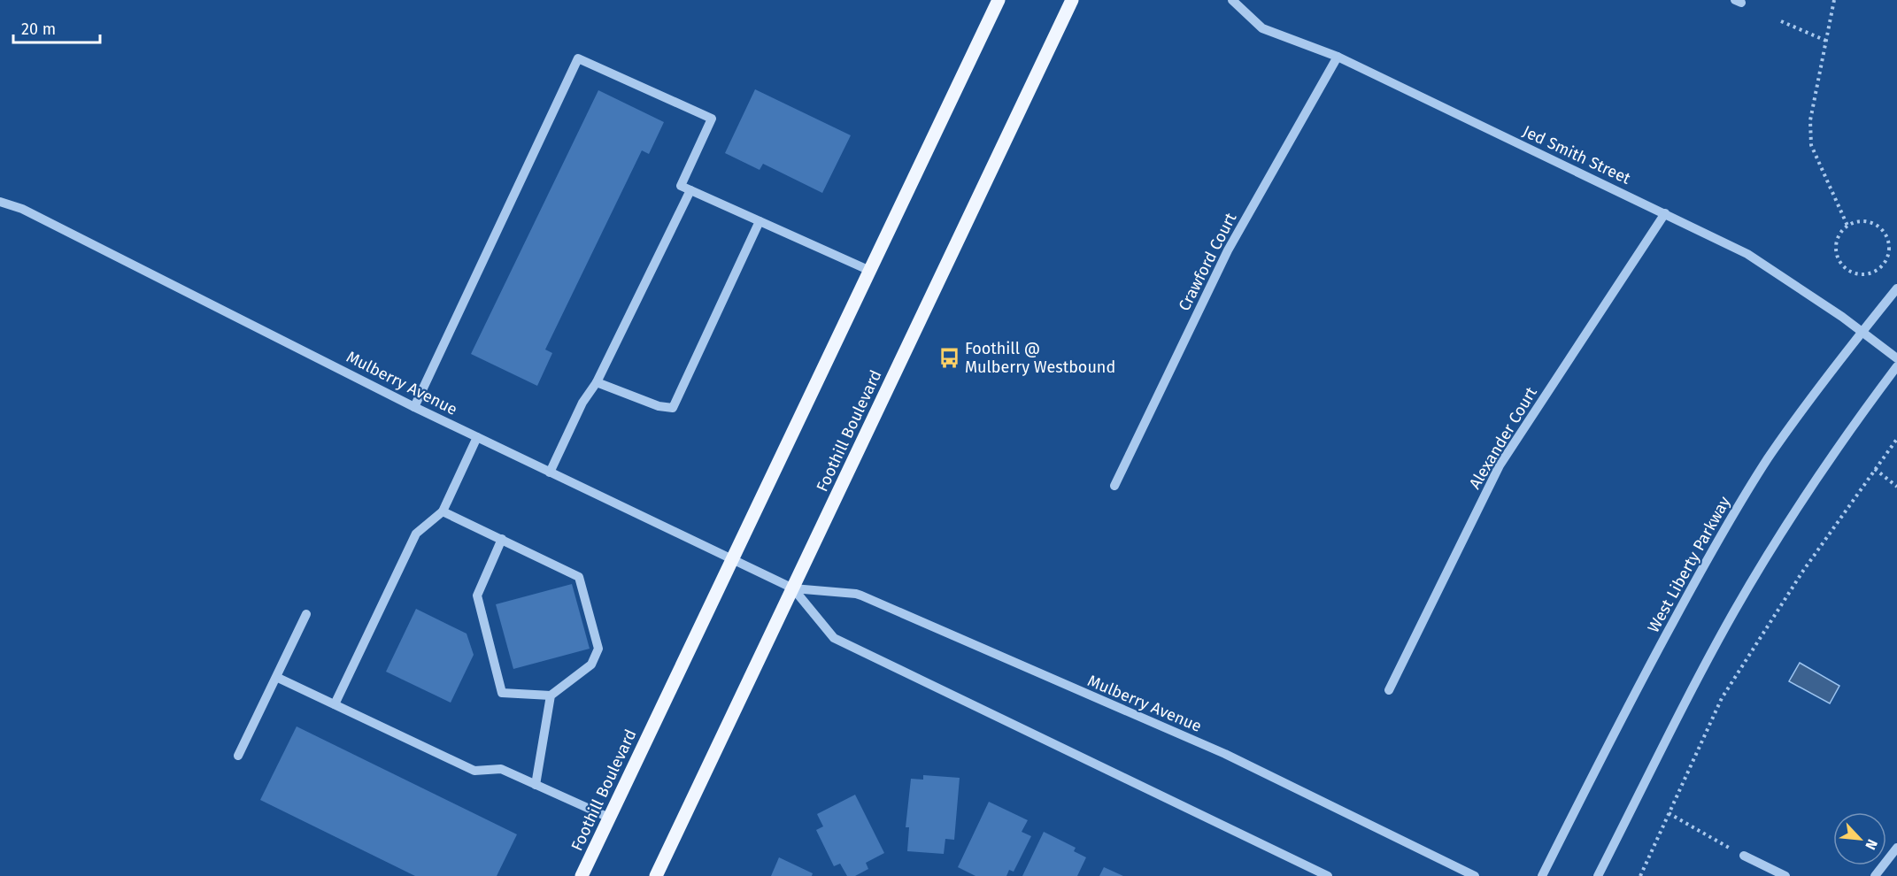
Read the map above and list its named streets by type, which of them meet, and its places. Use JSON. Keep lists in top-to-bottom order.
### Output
{
  "streets": {
    "main road": ["Foothill Boulevard"],
    "street": [
      "Jed Smith Street",
      "Crawford Court",
      "Mulberry Avenue",
      "Alexander Court",
      "West Liberty Parkway"
    ]
  },
  "crossings": [
    ["Jed Smith Street", "Crawford Court"],
    ["Jed Smith Street", "Alexander Court"],
    ["Jed Smith Street", "West Liberty Parkway"],
    ["Mulberry Avenue", "Foothill Boulevard"]
  ],
  "places": {
    "bus stop": ["Foothill @ Mulberry Westbound"]
  },
  "scale_bar": "20 m",
  "north": "bottom right"
}
